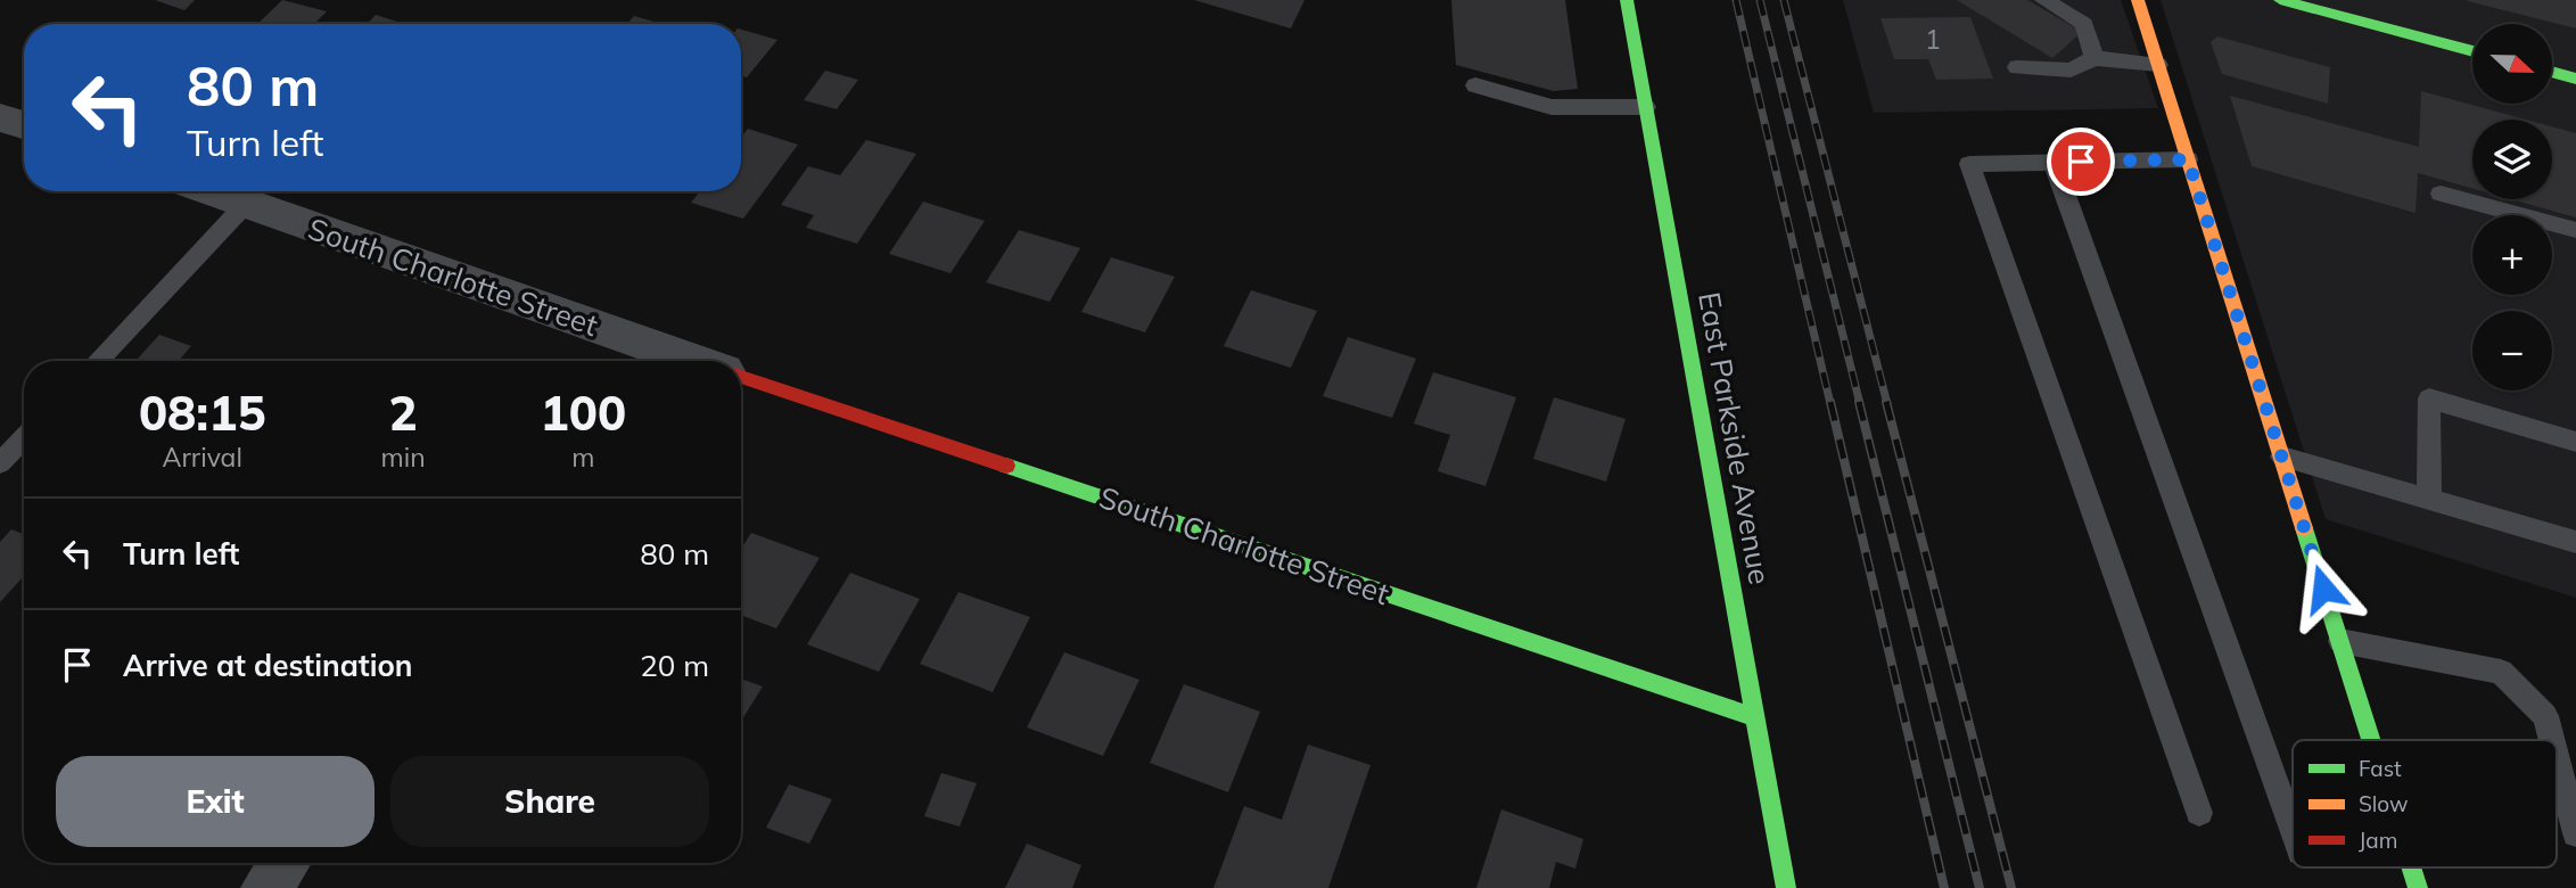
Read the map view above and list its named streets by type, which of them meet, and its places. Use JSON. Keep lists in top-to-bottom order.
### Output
{
  "streets": {
    "street": ["South Charlotte Street", "East Parkside Avenue"]
  },
  "crossings": [
    ["South Charlotte Street", "East Parkside Avenue"]
  ],
  "house_numbers": ["1"],
  "legend": ["Fast", "Slow", "Jam"],
  "north": "right",
  "page": {
    "map_buttons": ["+", "−"],
    "turn": ["80 m", "Turn left"],
    "eta": [
      "08:15",
      "Arrival",
      "2",
      "min",
      "100",
      "m"
    ],
    "list": [
      {
        "name": "Turn left",
        "value": "80 m"
      },
      {
        "name": "Arrive at destination",
        "value": "20 m"
      }
    ],
    "buttons": ["Exit", "Share"]
  }
}
